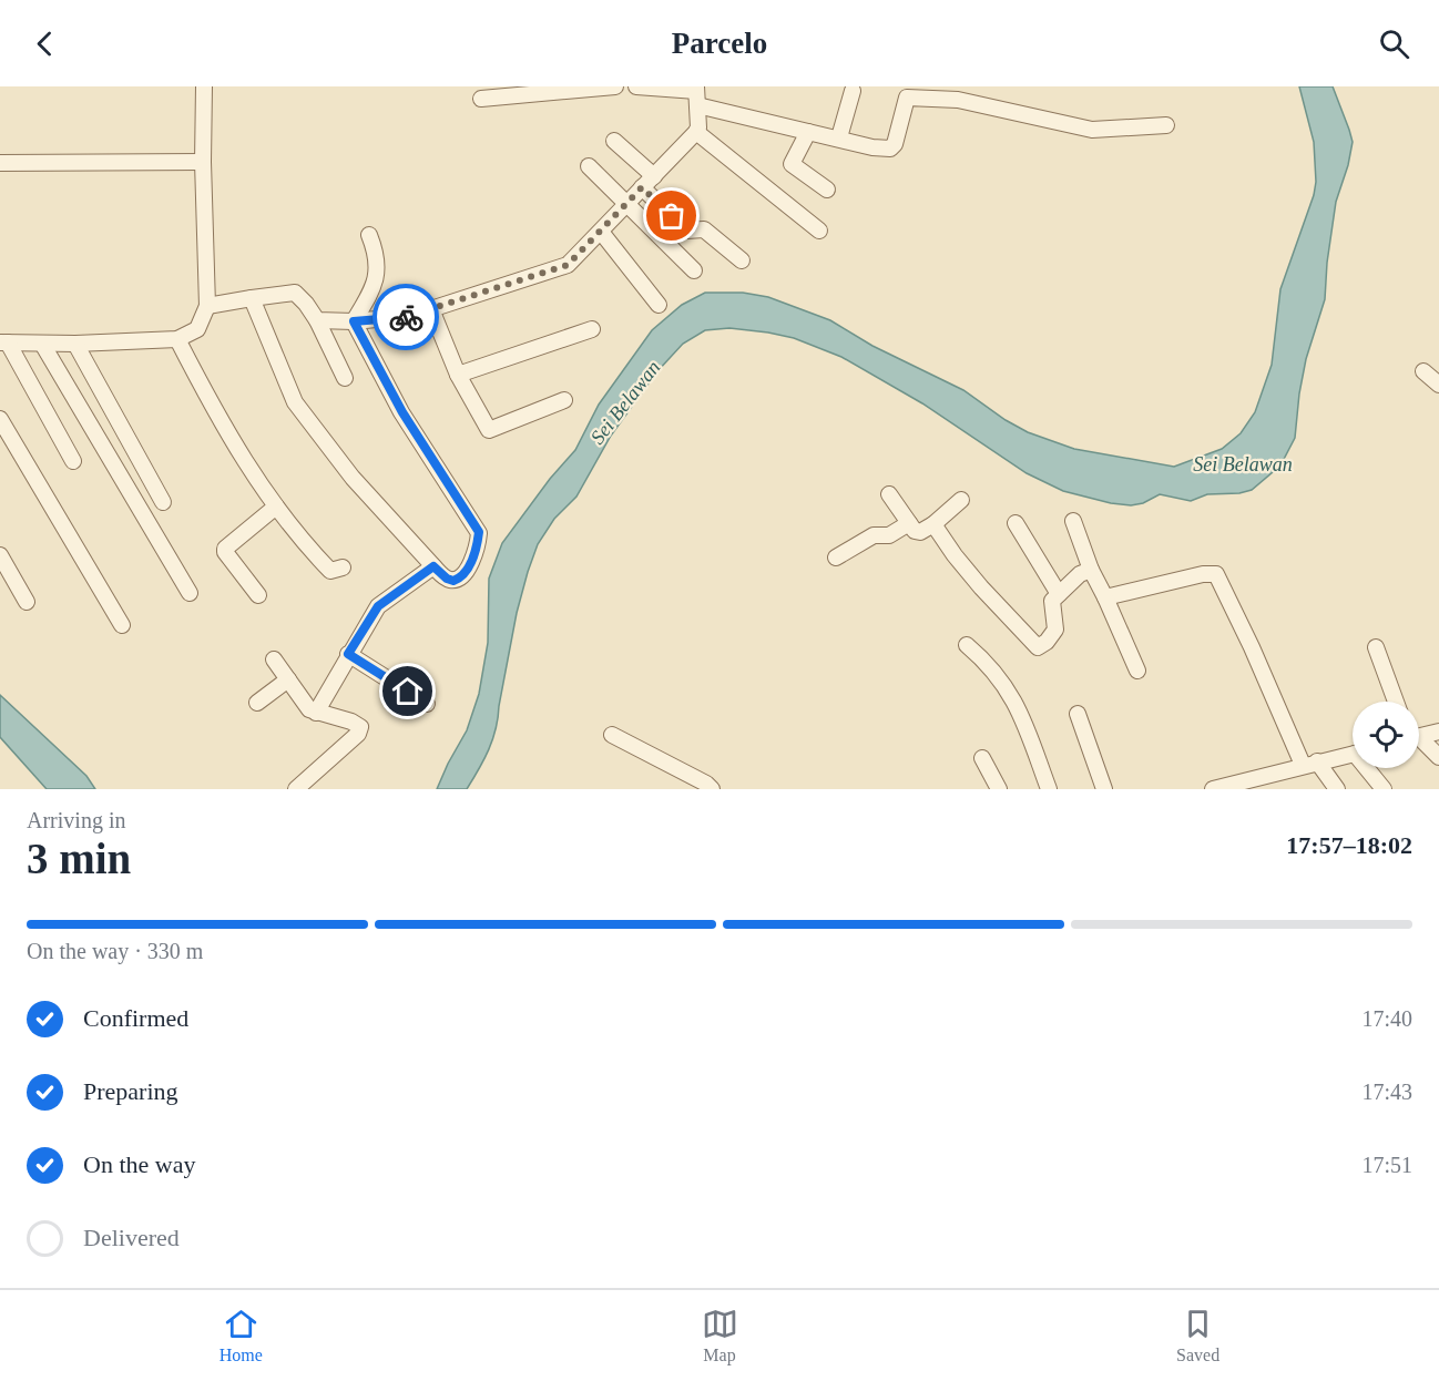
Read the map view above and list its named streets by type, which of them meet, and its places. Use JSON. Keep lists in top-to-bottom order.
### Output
{
  "water": ["Sei Belawan"],
  "page": {
    "header": "Parcelo",
    "heading": ["3 min", "Arriving in", "17:57–18:02"],
    "bar": "On the way · 330 m",
    "list": [
      ["Confirmed", "17:40"],
      ["Preparing", "17:43"],
      ["On the way", "17:51"],
      "Delivered"
    ],
    "tabs": ["Home", "Map", "Saved"]
  }
}
